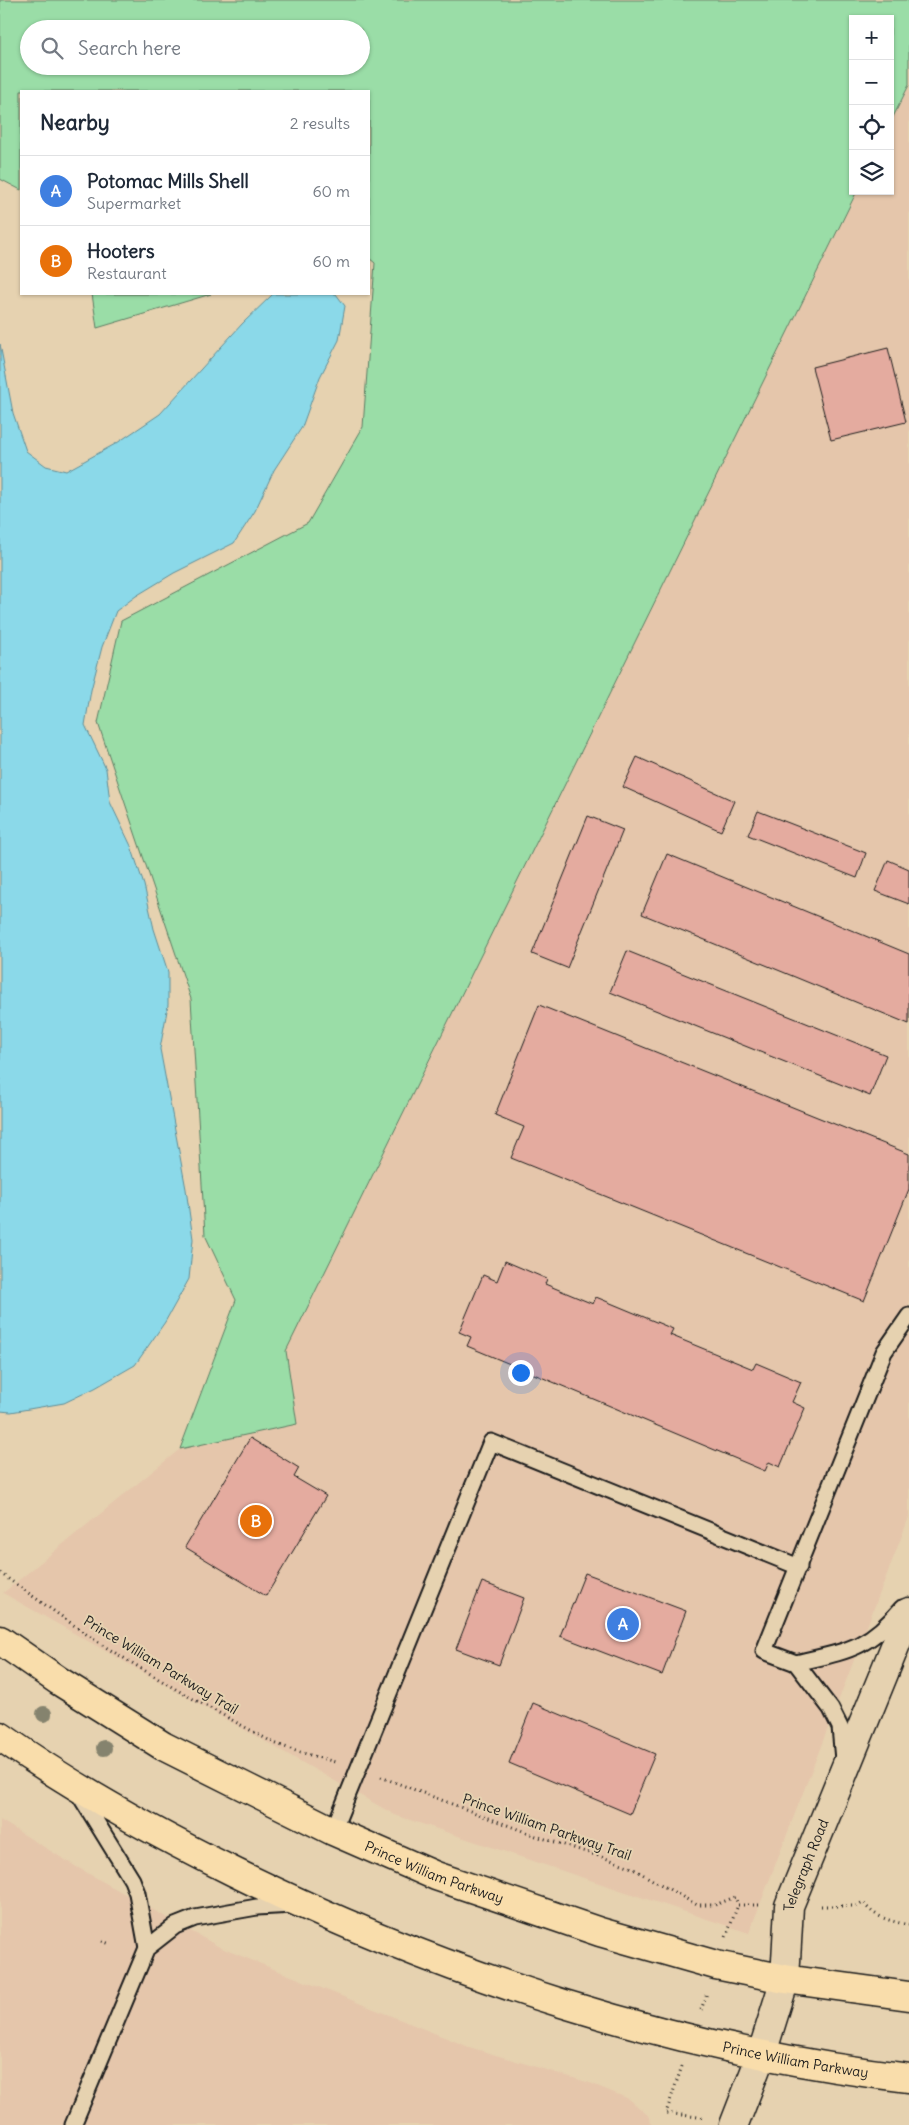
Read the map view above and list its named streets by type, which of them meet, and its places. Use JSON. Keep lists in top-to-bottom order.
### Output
{
  "streets": {
    "highway": ["Prince William Parkway"],
    "main road": ["Telegraph Road"],
    "path": ["Prince William Parkway Trail"]
  },
  "crossings": [
    ["Telegraph Road", "Prince William Parkway"]
  ],
  "page": {
    "map_buttons": ["+", "−"],
    "search": "Search here",
    "heading": ["Nearby", "2 results"],
    "list": [
      {
        "mark": "A",
        "name": "Potomac Mills Shell",
        "note": "Supermarket",
        "value": "60 m"
      },
      {
        "mark": "B",
        "name": "Hooters",
        "note": "Restaurant",
        "value": "60 m"
      }
    ],
    "pins": ["B", "A"]
  }
}
